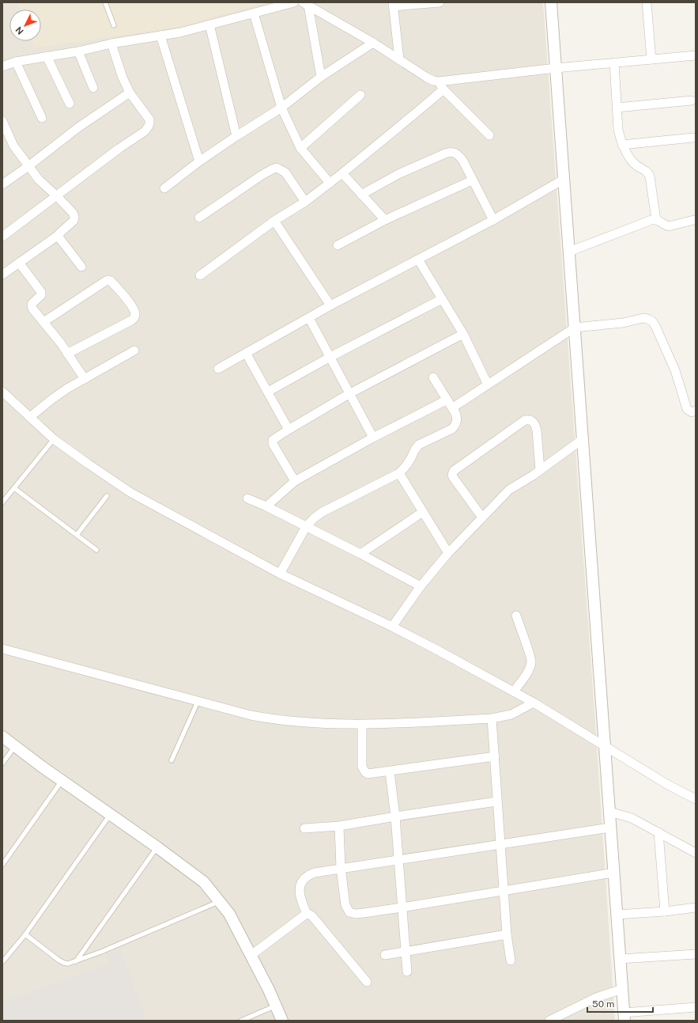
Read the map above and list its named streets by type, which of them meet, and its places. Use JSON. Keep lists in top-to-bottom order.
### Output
{
  "scale_bar": "50 m",
  "north": "bottom left"
}
